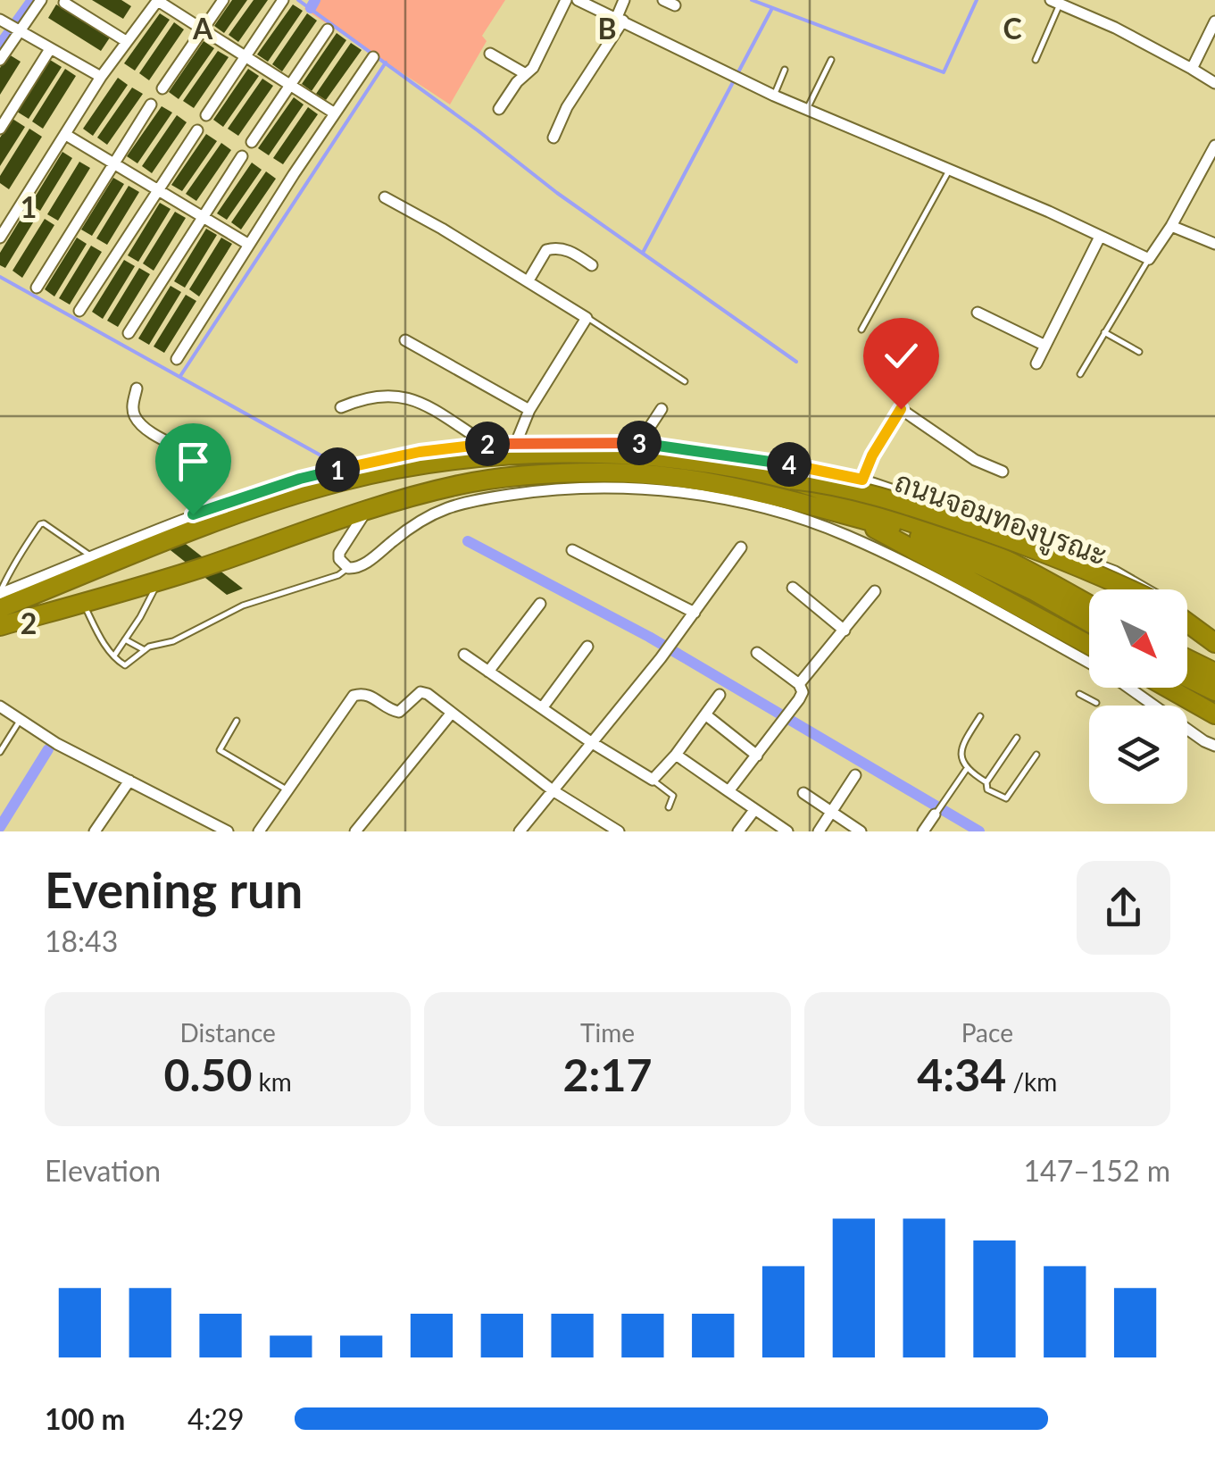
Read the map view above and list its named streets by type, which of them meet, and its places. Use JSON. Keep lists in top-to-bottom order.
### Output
{
  "streets": {
    "street": ["ถนนจอมทองบูรณะ"]
  },
  "north": "bottom right",
  "page": {
    "pins": [
      "3",
      "2",
      "4",
      "1"
    ],
    "heading": ["Evening run", "18:43"],
    "stats": [
      ["Distance", "0.50 km"],
      ["Time", "2:17"],
      ["Pace", "4:34 /km"]
    ],
    "chart": ["Elevation", "147–152 m"],
    "list": [
      {
        "name": "100 m",
        "note": "4:29"
      }
    ]
  },
  "grid": {
    "columns": ["A", "B", "C"],
    "rows": ["1", "2"]
  }
}
